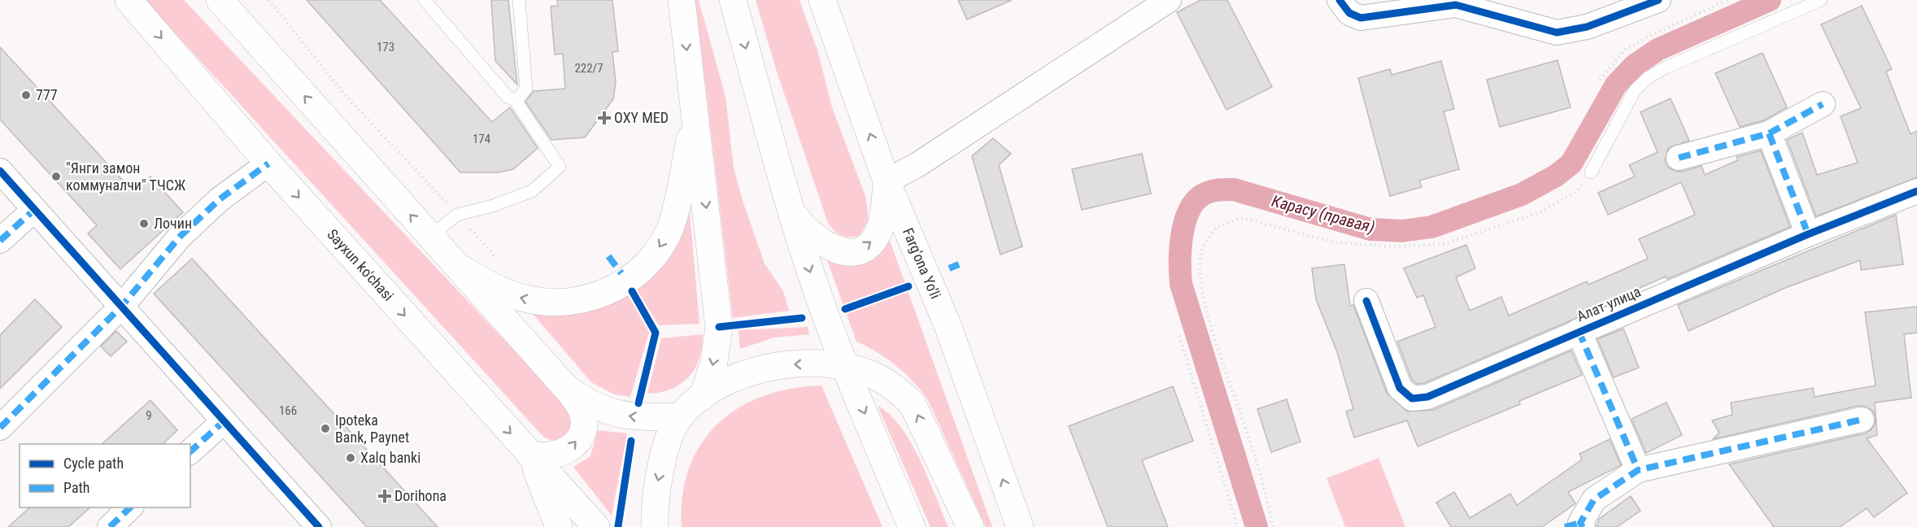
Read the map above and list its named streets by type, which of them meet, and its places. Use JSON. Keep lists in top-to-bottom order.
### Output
{
  "streets": {
    "main road": ["Farg'ona Yo'li", "Sayxun ko'chasi"],
    "street": ["Алат улица"]
  },
  "water": ["Карасу (правая)"],
  "places": {
    "other": [
      "777",
      "\"Янги замон коммуналчи\" ТЧСЖ",
      "Лочин",
      "Ipoteka Bank, Paynet",
      "Xalq banki"
    ],
    "health": ["OXY MED", "Dorihona"]
  },
  "house_numbers": [
    "173",
    "222/7",
    "174",
    "166",
    "9"
  ],
  "legend": ["Cycle path", "Path"]
}
